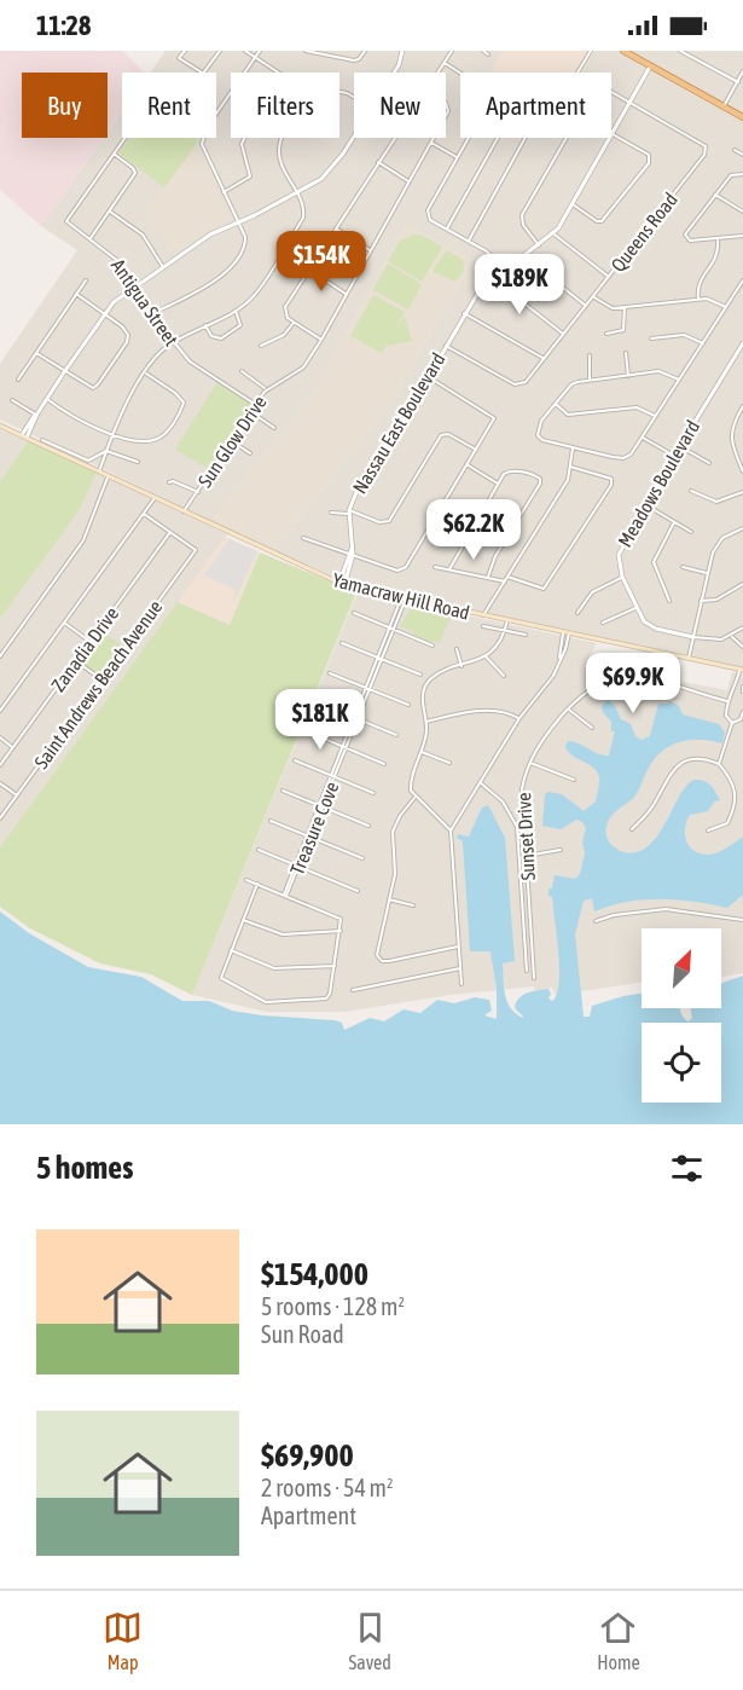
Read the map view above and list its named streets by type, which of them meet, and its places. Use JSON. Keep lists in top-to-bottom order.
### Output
{
  "streets": {
    "main road": ["Yamacraw Hill Road"],
    "street": [
      "Queens Road",
      "Antigua Street",
      "Nassau East Boulevard",
      "Sun Glow Drive",
      "Meadows Boulevard",
      "Zanadia Drive",
      "Saint Andrews Beach Avenue",
      "Treasure Cove",
      "Sunset Drive"
    ]
  },
  "crossings": [
    ["Queens Road", "Nassau East Boulevard"],
    ["Antigua Street", "Sun Glow Drive"],
    ["Nassau East Boulevard", "Yamacraw Hill Road"],
    ["Sun Glow Drive", "Yamacraw Hill Road"],
    ["Yamacraw Hill Road", "Treasure Cove"],
    ["Zanadia Drive", "Saint Andrews Beach Avenue"]
  ],
  "north": "top right",
  "page": {
    "status": "11:28",
    "chip": [
      "Buy",
      "Rent",
      "Filters",
      "New",
      "Apartment"
    ],
    "price": [
      "$154K",
      "$189K",
      "$62.2K",
      "$69.9K",
      "$181K"
    ],
    "heading": "5 homes",
    "list": [
      {
        "name": "$154,000",
        "note": "5 rooms · 128 m² · Sun Road"
      },
      {
        "name": "$69,900",
        "note": "2 rooms · 54 m² · Apartment"
      }
    ],
    "tabs": ["Map", "Saved", "Home"]
  }
}
